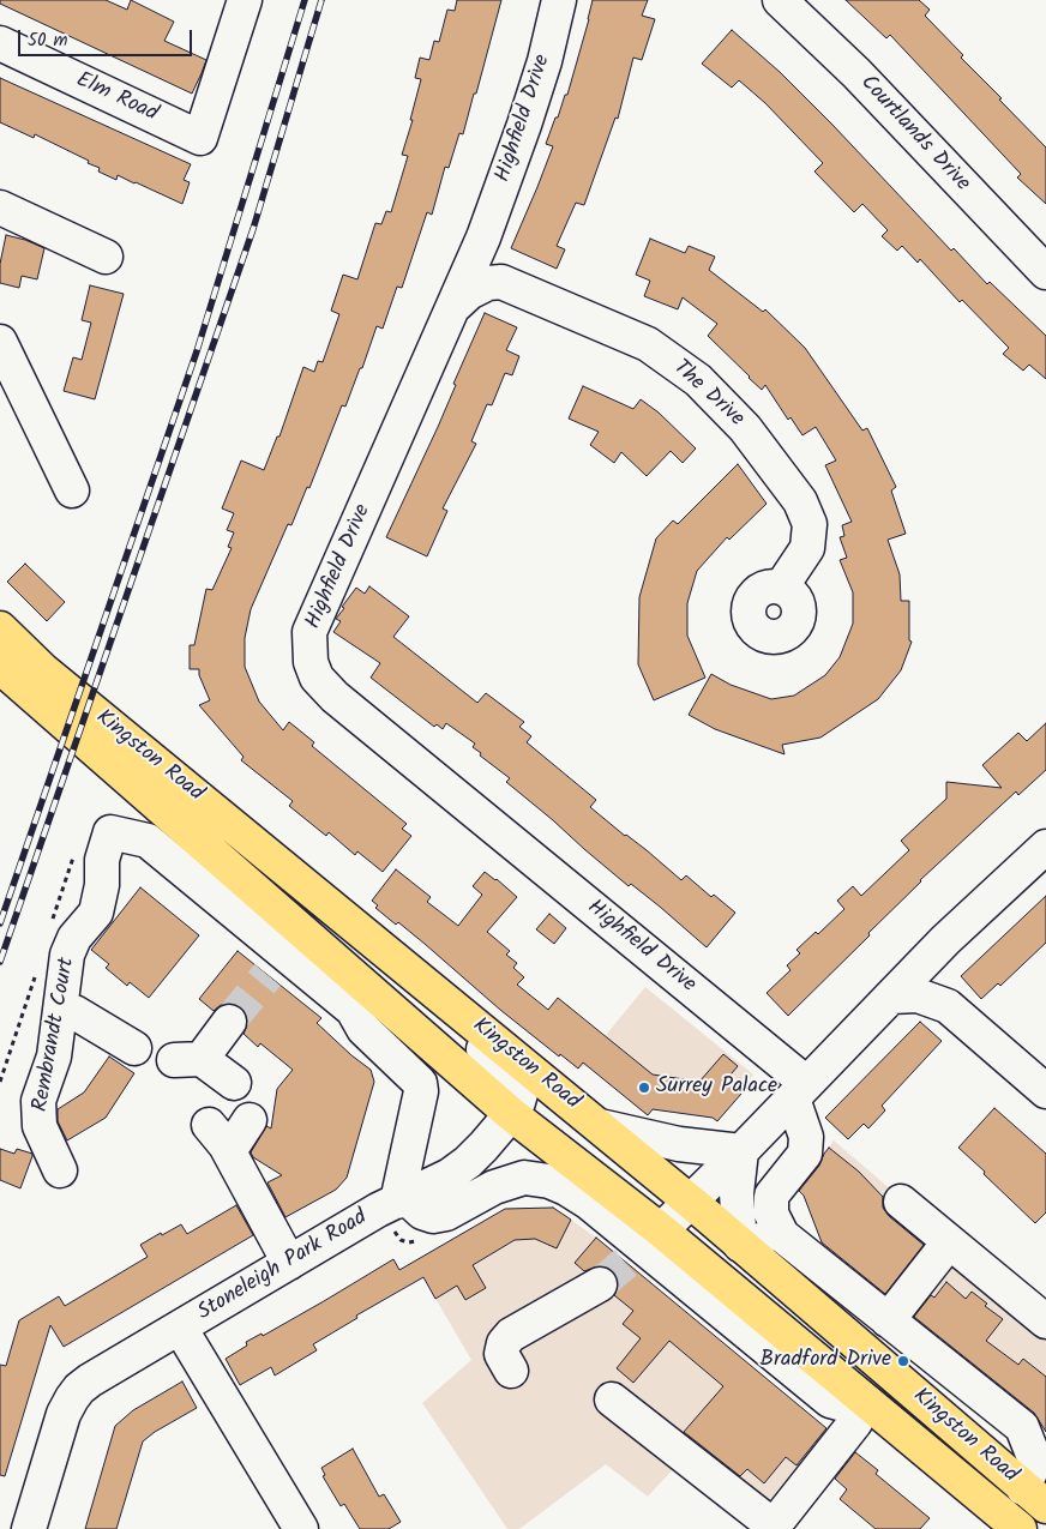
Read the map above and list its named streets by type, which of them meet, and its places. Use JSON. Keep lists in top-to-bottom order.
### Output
{
  "streets": {
    "highway": ["Kingston Road"],
    "street": [
      "Elm Road",
      "Highfield Drive",
      "Courtlands Drive",
      "The Drive",
      "Rembrandt Court",
      "Stoneleigh Park Road"
    ]
  },
  "crossings": [
    ["Kingston Road", "Stoneleigh Park Road"],
    ["Rembrandt Court", "Stoneleigh Park Road"]
  ],
  "places": ["Surrey Palace", "Bradford Drive"],
  "scale_bar": "50 m"
}
